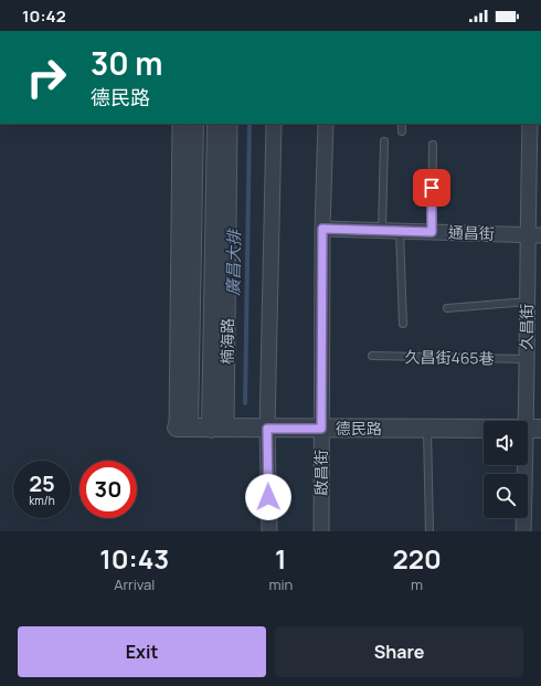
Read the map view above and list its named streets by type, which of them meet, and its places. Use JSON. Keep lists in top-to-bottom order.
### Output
{
  "streets": {
    "street": [
      "通昌街",
      "久昌街",
      "楠海路",
      "德民路",
      "啟昌街"
    ],
    "lane": ["久昌街465巷"]
  },
  "crossings": [
    ["通昌街", "久昌街"],
    ["通昌街", "啟昌街"],
    ["久昌街", "久昌街465巷"],
    ["久昌街", "德民路"],
    ["楠海路", "德民路"],
    ["德民路", "啟昌街"]
  ],
  "water": ["廣昌大排"],
  "page": {
    "status": "10:42",
    "turn": ["30 m", "德民路"],
    "speed": "25 km/h",
    "limit": "30",
    "eta": [
      "10:43",
      "Arrival",
      "1",
      "min",
      "220",
      "m"
    ],
    "buttons": ["Exit", "Share"]
  }
}
